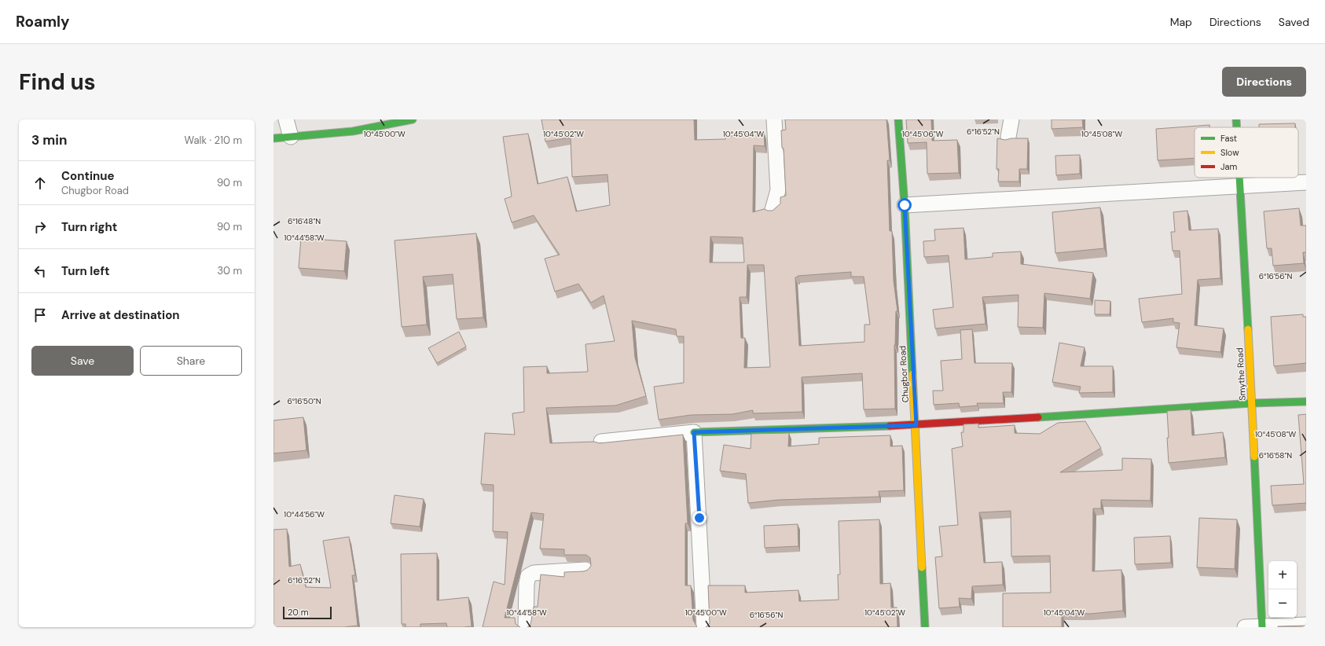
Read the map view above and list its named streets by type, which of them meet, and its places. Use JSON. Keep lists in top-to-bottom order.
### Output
{
  "streets": {
    "street": ["Chugbor Road", "Smythe Road"]
  },
  "legend": ["Fast", "Slow", "Jam"],
  "scale_bar": "20 m",
  "page": {
    "header": "Roamly",
    "nav": ["Map", "Directions", "Saved"],
    "buttons": [
      "Directions",
      ["Save", "Share"]
    ],
    "title": "Find us",
    "heading": ["3 min", "Walk · 210 m"],
    "list": [
      ["Continue", "Chugbor Road", "90 m"],
      ["Turn right", "90 m"],
      ["Turn left", "30 m"],
      "Arrive at destination"
    ],
    "map_buttons": ["+", "−"],
    "scale": "20 m"
  },
  "coordinates": [
    "6°16'52\"N",
    "10°45'00\"W",
    "10°45'02\"W",
    "10°45'04\"W",
    "10°45'06\"W",
    "10°45'08\"W",
    "6°16'48\"N",
    "10°44'58\"W",
    "6°16'56\"N",
    "6°16'50\"N",
    "6°16'58\"N",
    "10°44'56\"W"
  ]
}
